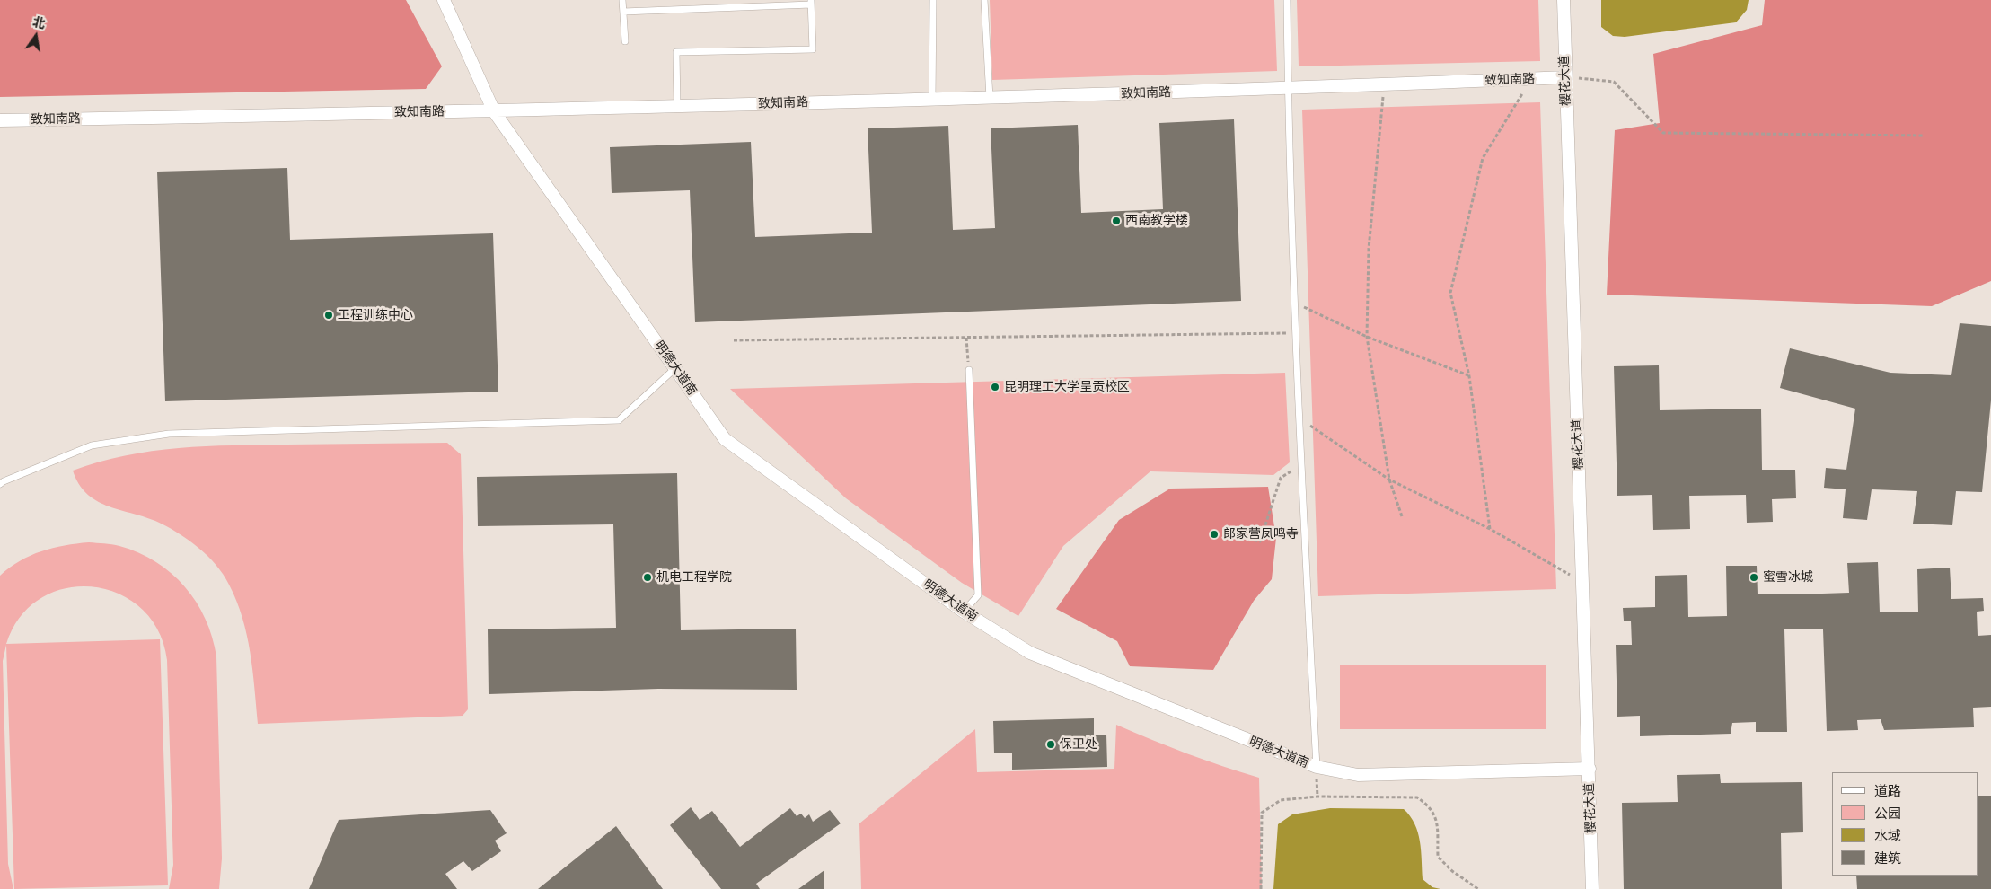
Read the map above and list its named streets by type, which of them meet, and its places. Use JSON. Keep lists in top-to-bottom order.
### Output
{
  "streets": {
    "street": ["致知南路", "樱花大道", "明德大道南"]
  },
  "crossings": [
    ["致知南路", "樱花大道"],
    ["致知南路", "明德大道南"],
    ["樱花大道", "明德大道南"]
  ],
  "places": [
    "西南教学楼",
    "工程训练中心",
    "昆明理工大学呈贡校区",
    "郎家营凤鸣寺",
    "机电工程学院",
    "蜜雪冰城",
    "保卫处"
  ],
  "legend": [
    "道路",
    "公园",
    "水域",
    "建筑"
  ],
  "north": "top"
}
